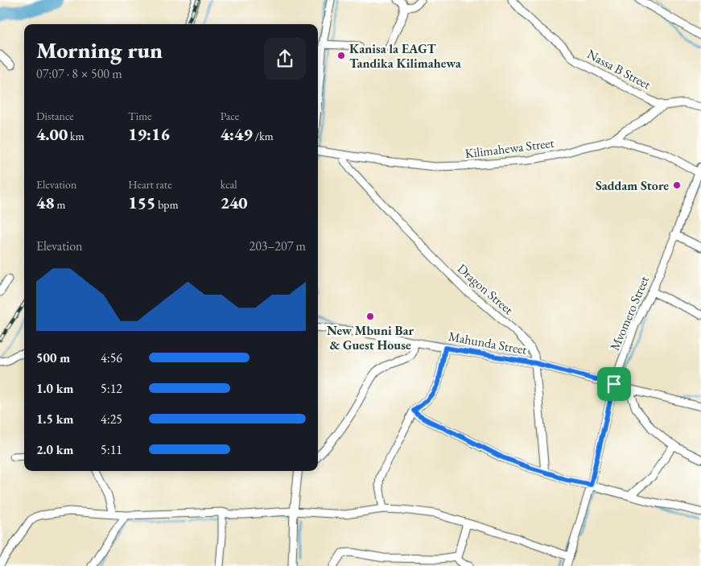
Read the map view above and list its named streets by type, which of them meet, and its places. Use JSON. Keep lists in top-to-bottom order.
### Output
{
  "streets": {
    "street": [
      "Nassa B Street",
      "Kilimahewa Street",
      "Dragon Street",
      "Mvomero Street",
      "Mahunda Street"
    ]
  },
  "crossings": [
    ["Kilimahewa Street", "Dragon Street"],
    ["Kilimahewa Street", "Mvomero Street"],
    ["Dragon Street", "Mahunda Street"],
    ["Mvomero Street", "Mahunda Street"]
  ],
  "places": ["Kanisa la EAGT Tandika Kilimahewa", "Saddam Store", "New Mbuni Bar & Guest House"],
  "page": {
    "heading": ["Morning run", "07:07 · 8 × 500 m"],
    "stats": [
      ["Distance", "4.00 km"],
      ["Time", "19:16"],
      ["Pace", "4:49 /km"],
      ["Elevation", "48 m"],
      ["Heart rate", "155 bpm"],
      ["kcal", "240"]
    ],
    "chart": ["Elevation", "203–207 m"],
    "list": [
      {
        "name": "500 m",
        "note": "4:56"
      },
      {
        "name": "1.0 km",
        "note": "5:12"
      },
      {
        "name": "1.5 km",
        "note": "4:25"
      },
      {
        "name": "2.0 km",
        "note": "5:11"
      }
    ]
  }
}
